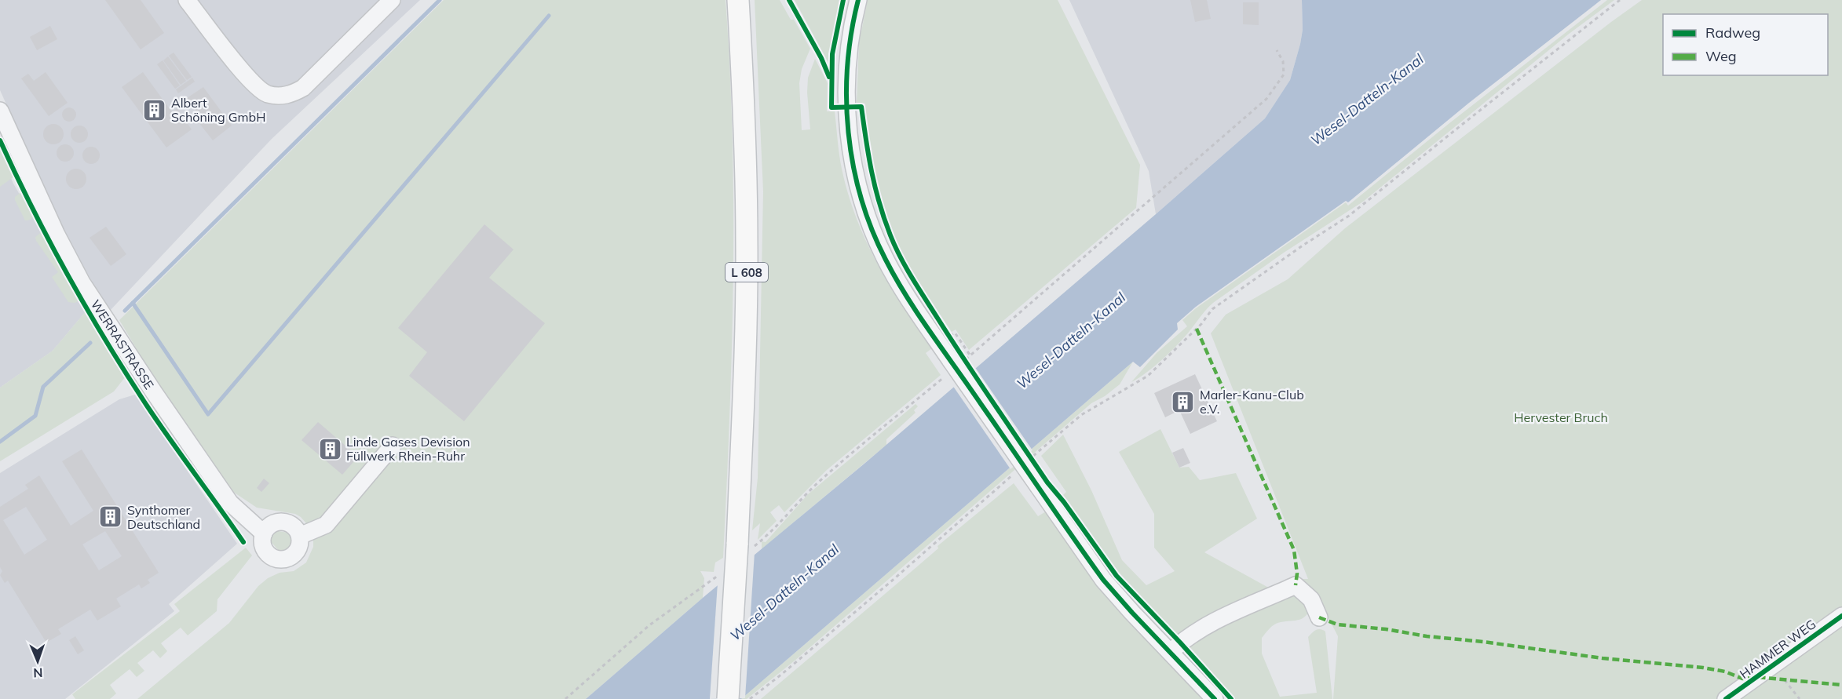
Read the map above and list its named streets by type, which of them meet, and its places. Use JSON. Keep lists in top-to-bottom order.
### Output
{
  "streets": {
    "main road": ["L 608"],
    "street": ["WERRASTRASSE", "HAMMER WEG"]
  },
  "water": ["Wesel-Datteln-Kanal"],
  "parks": ["Hervester Bruch"],
  "places": {
    "building": [
      "Albert Schöning GmbH",
      "Marler-Kanu-Club e.V.",
      "Linde Gases Devision Füllwerk Rhein-Ruhr",
      "Synthomer Deutschland"
    ]
  },
  "legend": ["Radweg", "Weg"],
  "north": "bottom"
}
